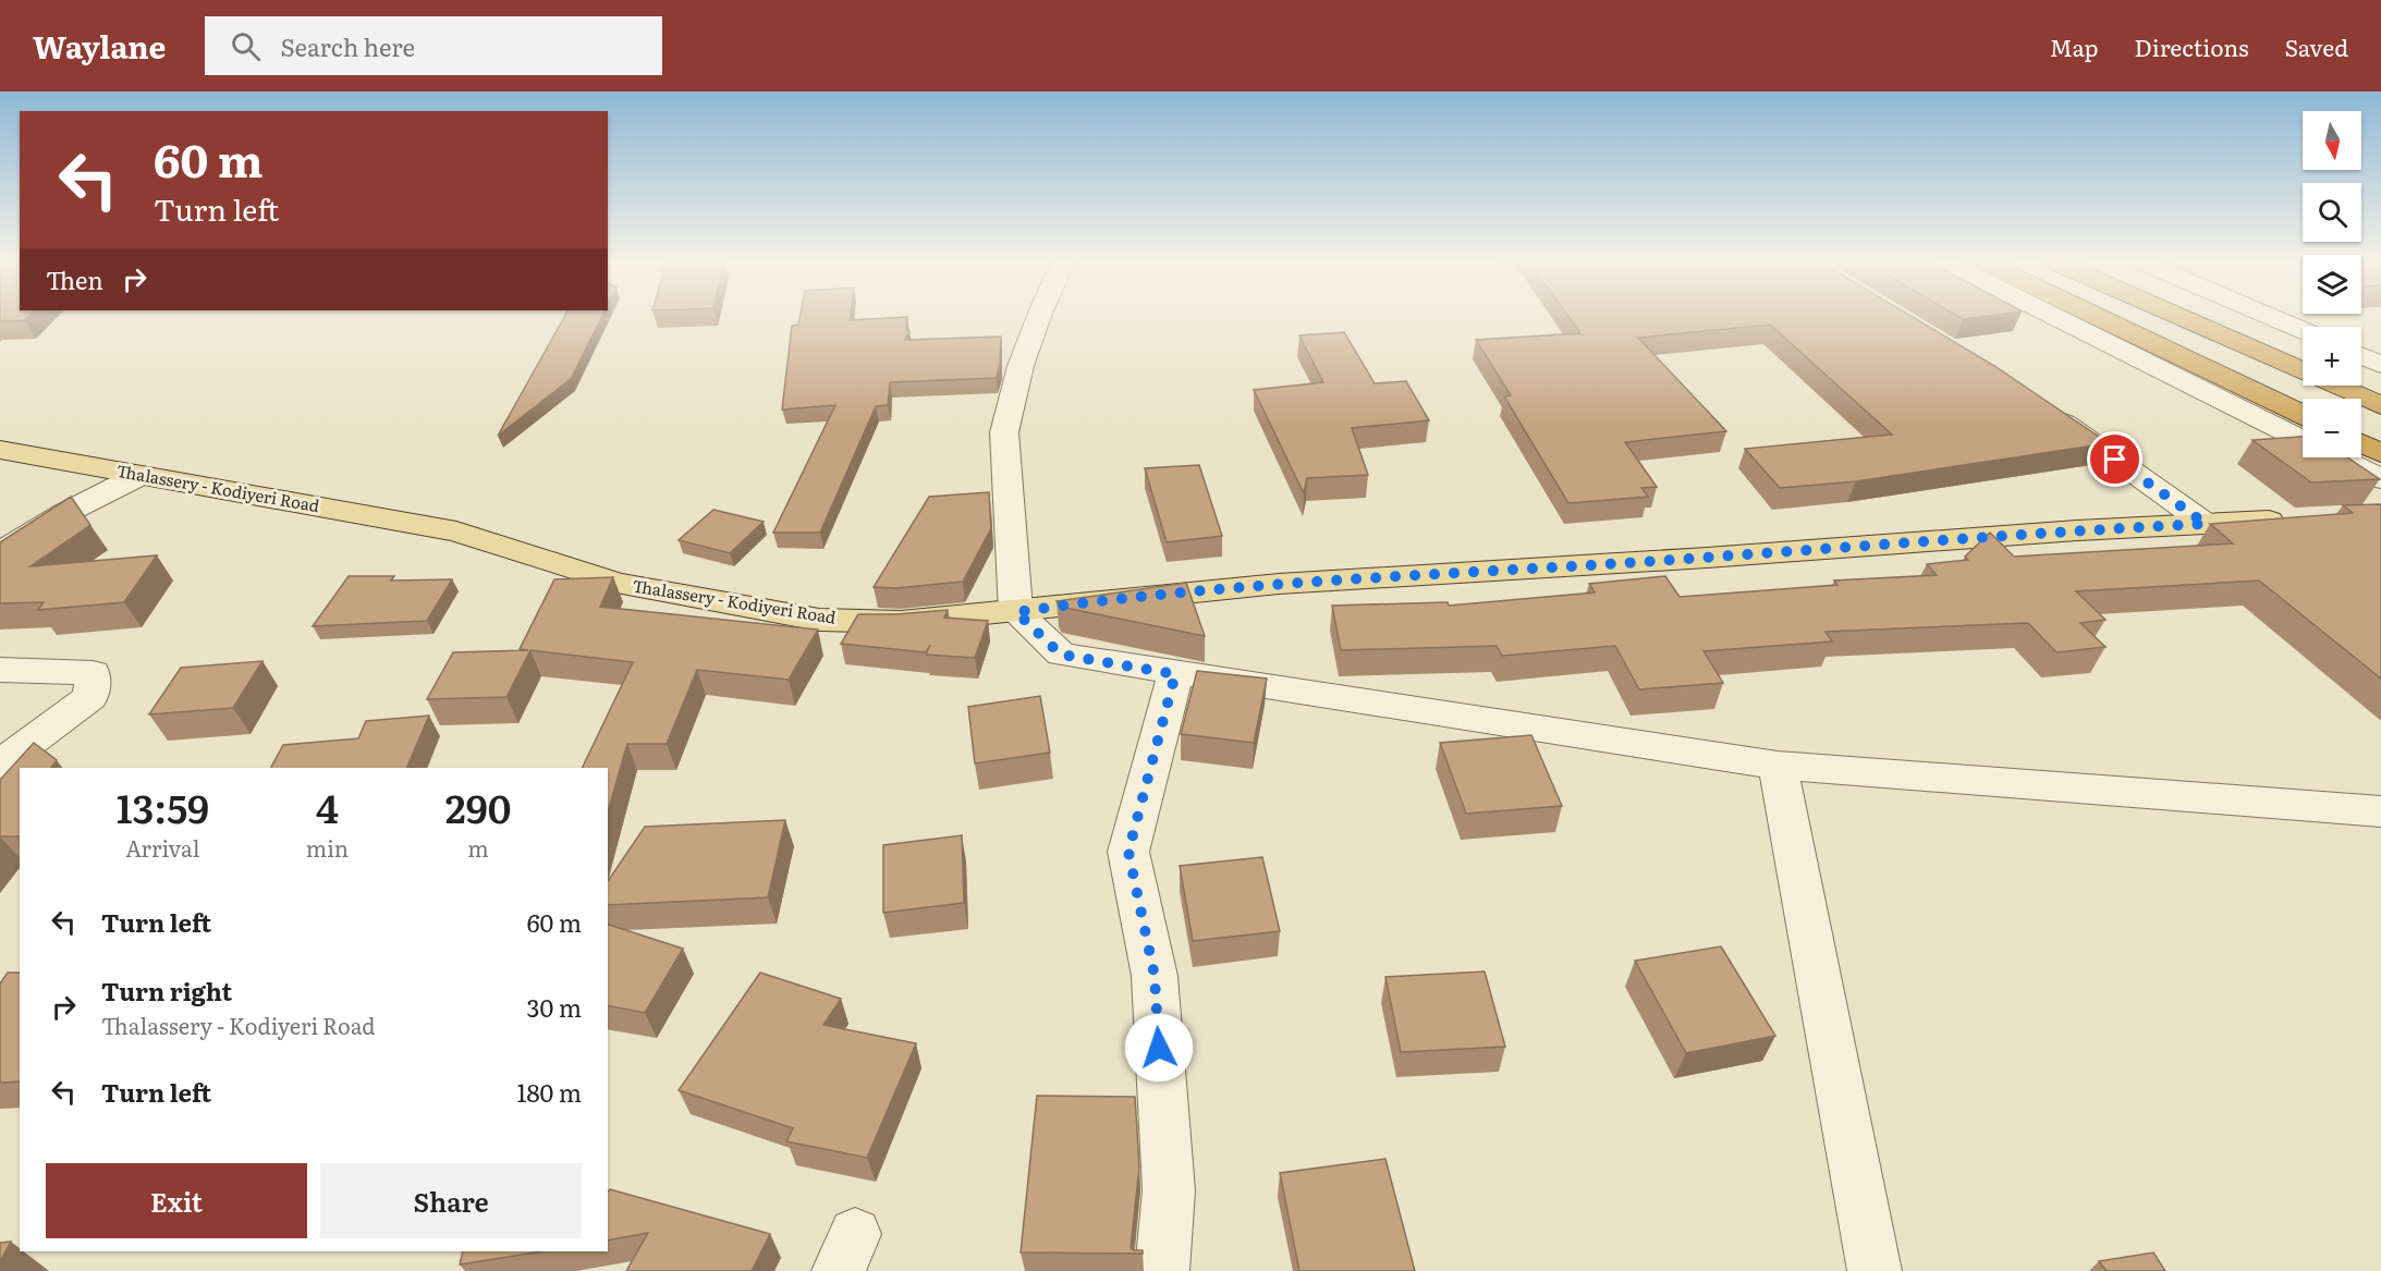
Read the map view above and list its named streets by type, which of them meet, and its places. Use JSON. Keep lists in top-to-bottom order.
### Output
{
  "streets": {
    "main road": ["Thalassery - Kodiyeri Road"]
  },
  "north": "bottom",
  "page": {
    "header": "Waylane",
    "search": "Search here",
    "nav": ["Map", "Directions", "Saved"],
    "map_buttons": ["+", "−"],
    "turn": ["60 m", "Turn left"],
    "then": "Then",
    "eta": [
      "13:59",
      "Arrival",
      "4",
      "min",
      "290",
      "m"
    ],
    "list": [
      {
        "name": "Turn left",
        "value": "60 m"
      },
      {
        "name": "Turn right",
        "note": "Thalassery - Kodiyeri Road",
        "value": "30 m"
      },
      {
        "name": "Turn left",
        "value": "180 m"
      }
    ],
    "buttons": ["Exit", "Share"]
  }
}
